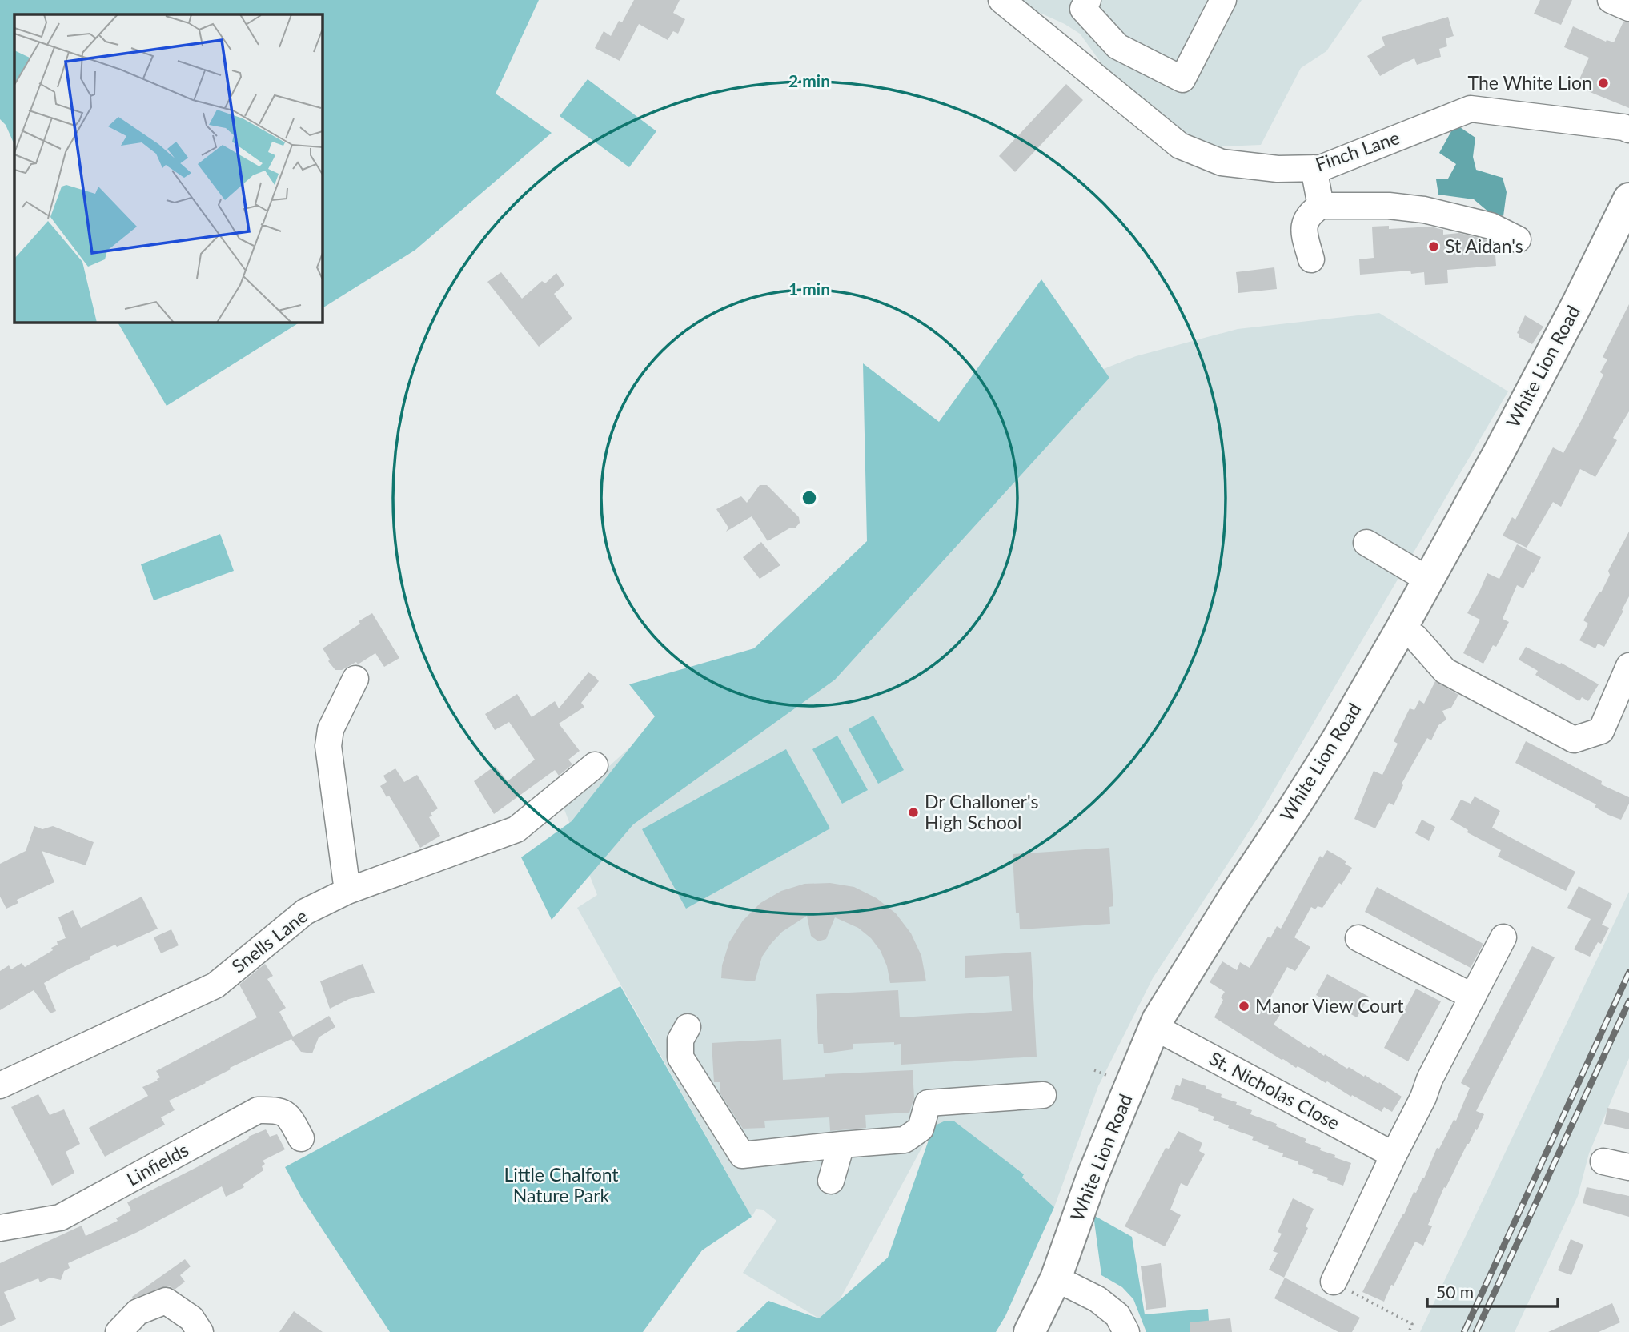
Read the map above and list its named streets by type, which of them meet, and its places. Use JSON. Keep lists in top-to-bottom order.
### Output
{
  "streets": {
    "main road": ["White Lion Road"],
    "street": [
      "Finch Lane",
      "Snells Lane",
      "St. Nicholas Close",
      "Linfields"
    ]
  },
  "crossings": [
    ["White Lion Road", "St. Nicholas Close"]
  ],
  "parks": ["Little Chalfont Nature Park"],
  "places": [
    "The White Lion",
    "St Aidan's",
    "Dr Challoner's High School",
    "Manor View Court"
  ],
  "scale_bar": "50 m",
  "rings": ["2 min", "1 min"]
}
